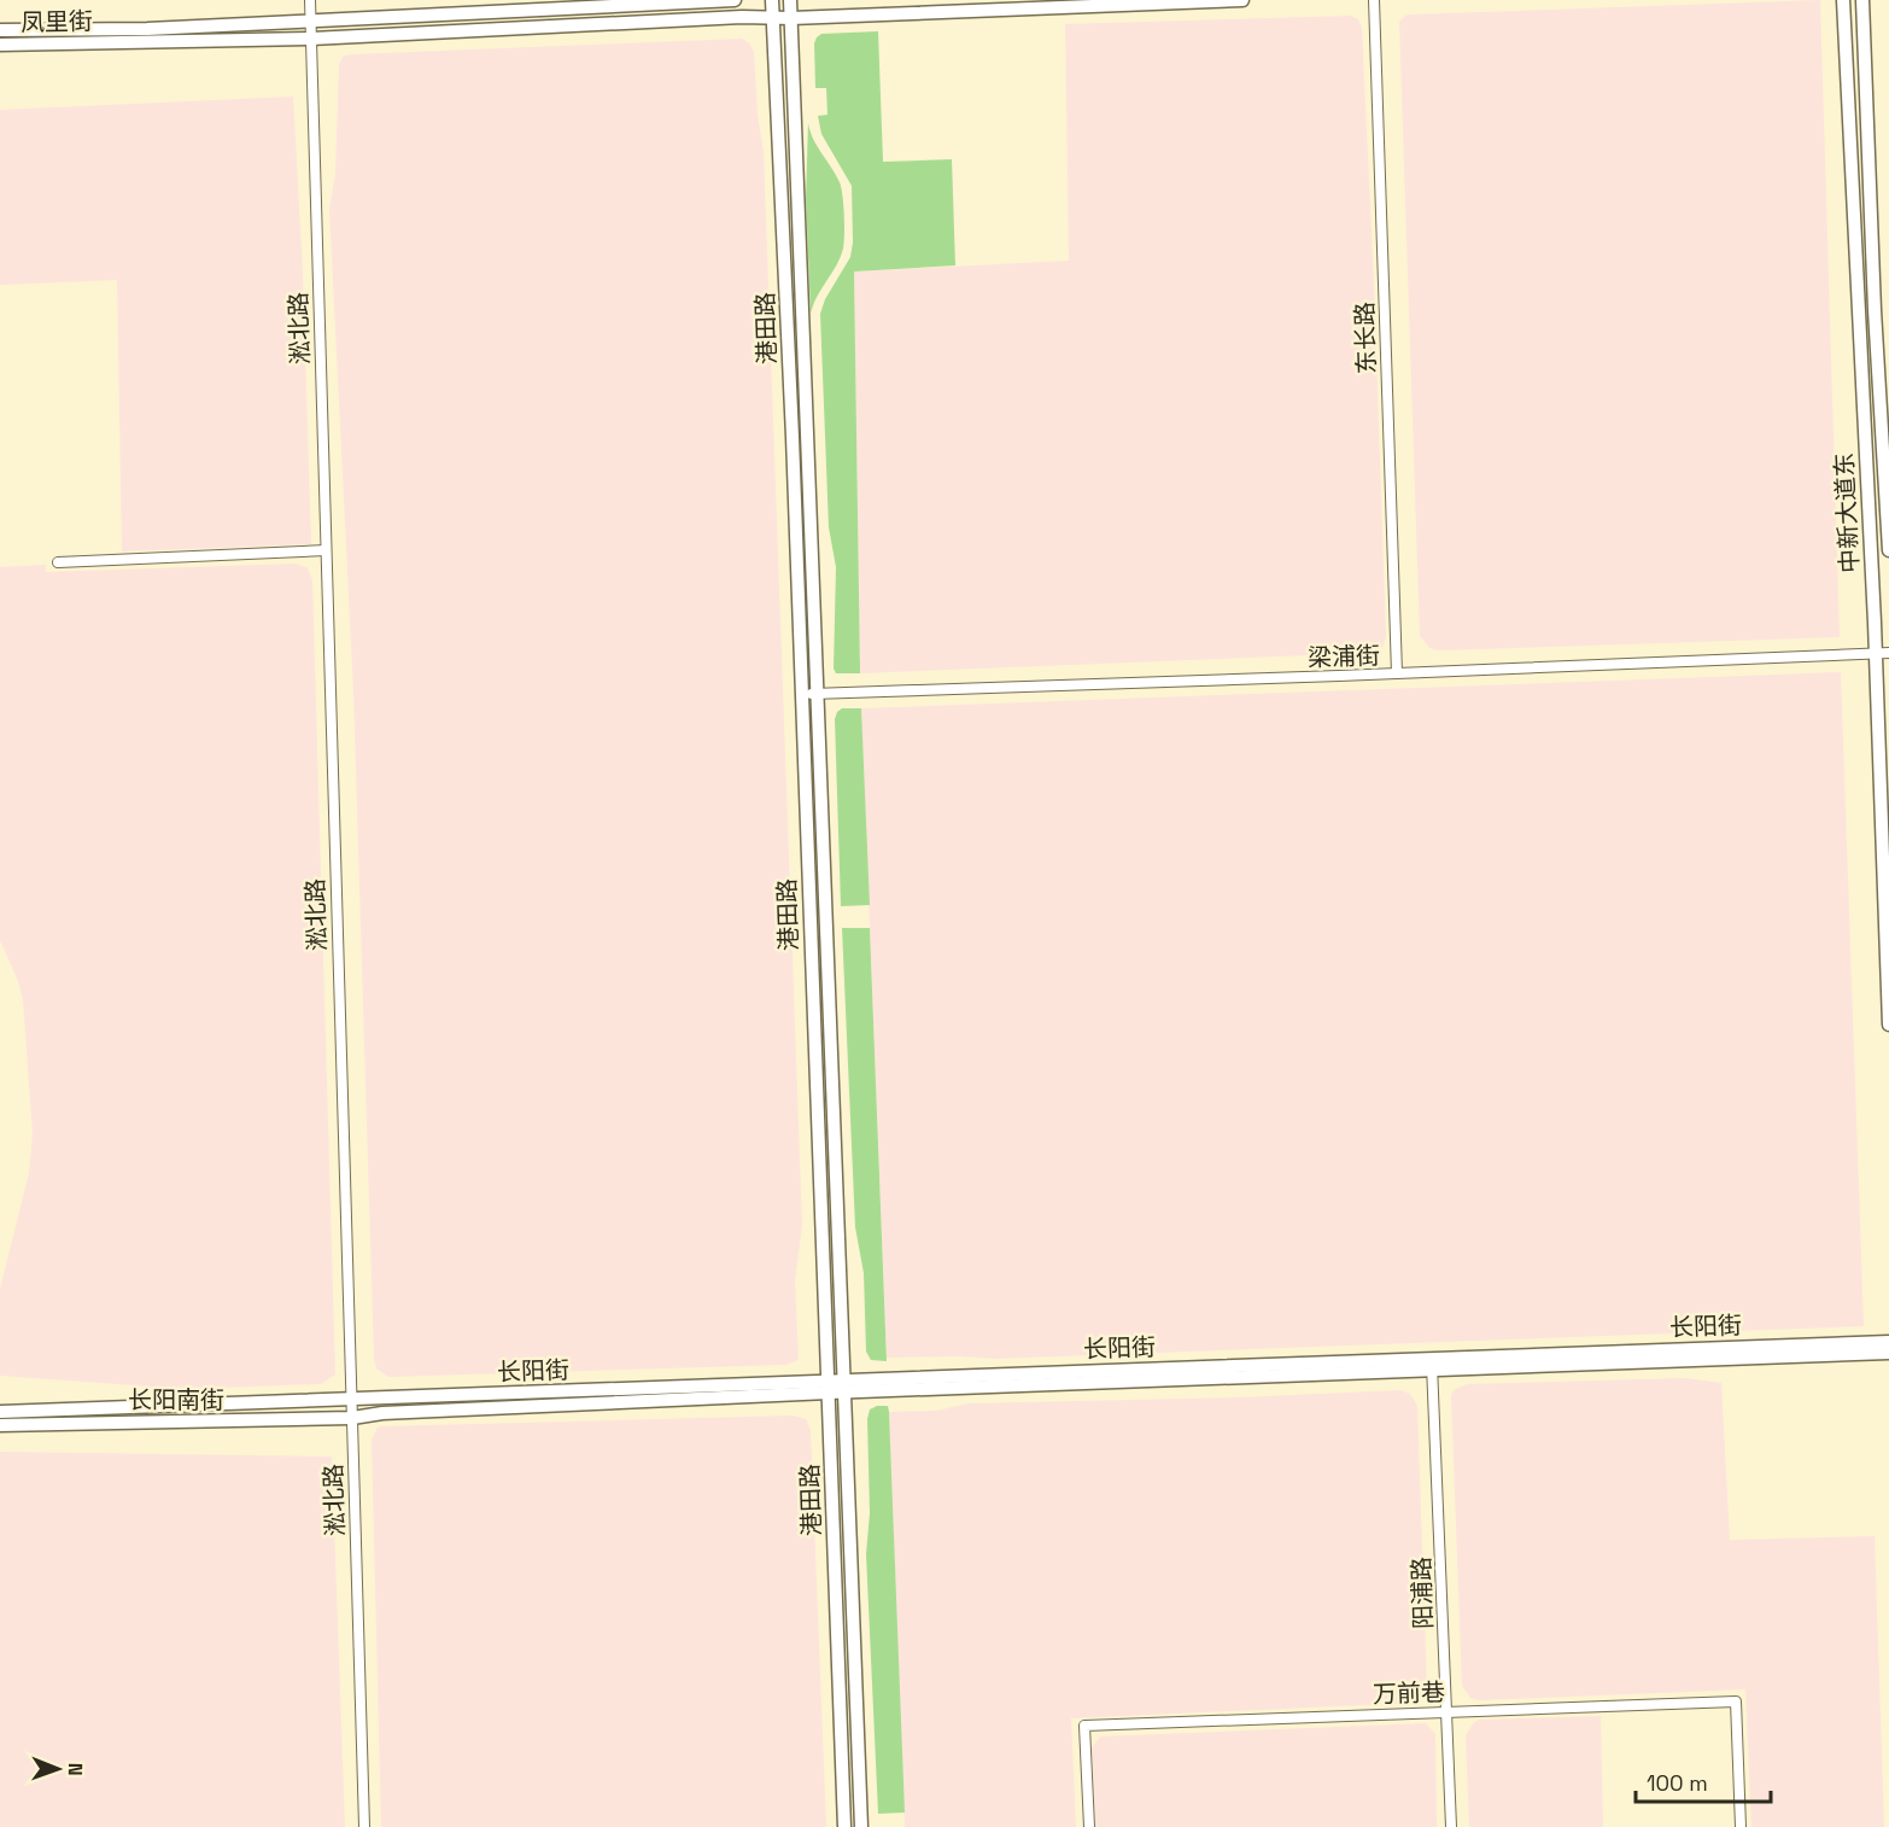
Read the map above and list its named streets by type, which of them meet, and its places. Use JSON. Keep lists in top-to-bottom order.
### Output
{
  "streets": {
    "main road": [
      "凤里街",
      "港田路",
      "中新大道东",
      "长阳街",
      "长阳南街"
    ],
    "street": [
      "淞北路",
      "东长路",
      "梁浦街",
      "阳浦路",
      "万前巷"
    ]
  },
  "crossings": [
    ["凤里街", "淞北路"],
    ["凤里街", "港田路"],
    ["淞北路", "长阳街"],
    ["淞北路", "长阳南街"],
    ["港田路", "梁浦街"],
    ["港田路", "长阳街"],
    ["东长路", "梁浦街"],
    ["中新大道东", "梁浦街"],
    ["长阳街", "长阳南街"],
    ["长阳街", "阳浦路"],
    ["阳浦路", "万前巷"]
  ],
  "scale_bar": "100 m",
  "north": "right"
}
